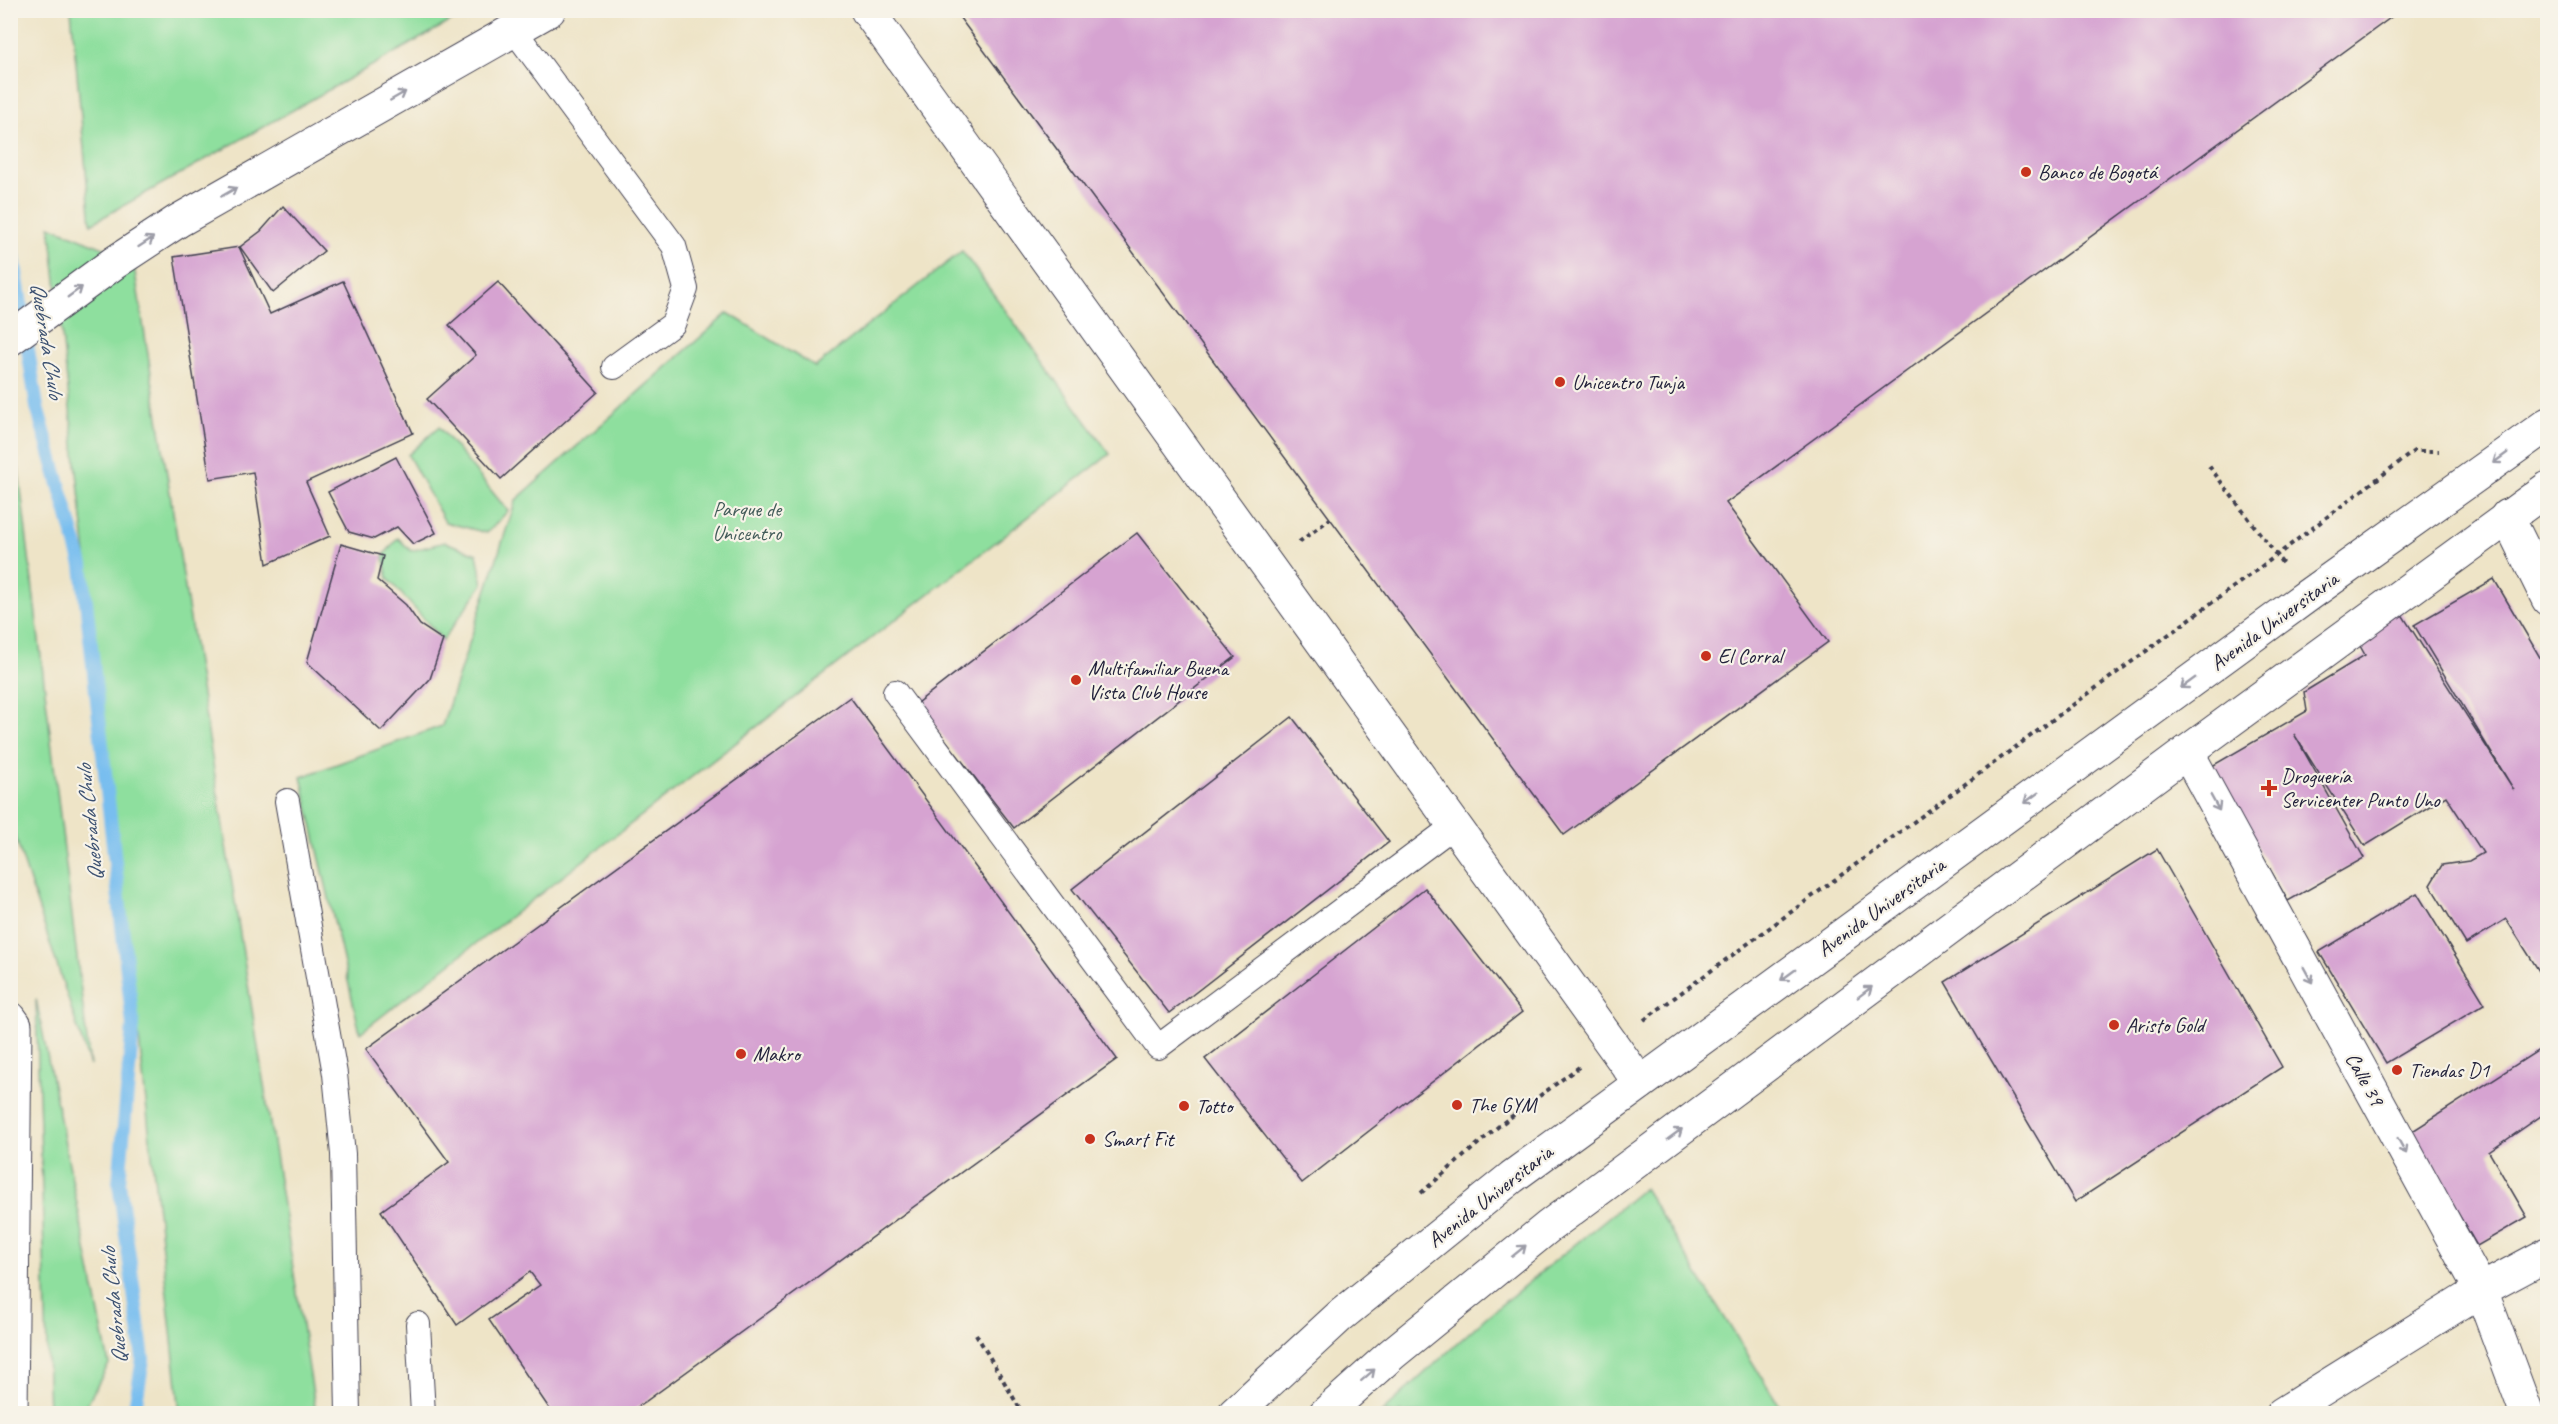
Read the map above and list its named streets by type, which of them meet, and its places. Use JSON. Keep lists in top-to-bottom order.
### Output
{
  "streets": {
    "street": ["Avenida Universitaria", "Calle 39"]
  },
  "one_way": ["Calle 39"],
  "water": ["Quebrada Chulo"],
  "parks": ["Parque de Unicentro"],
  "places": {
    "other": [
      "Banco de Bogotá",
      "Unicentro Tunja",
      "El Corral",
      "Multifamiliar Buena Vista Club House",
      "Aristo Gold",
      "Makro",
      "Tiendas D1",
      "The GYM",
      "Totto",
      "Smart Fit"
    ],
    "health": ["Droguería Servicenter Punto Uno"]
  }
}
